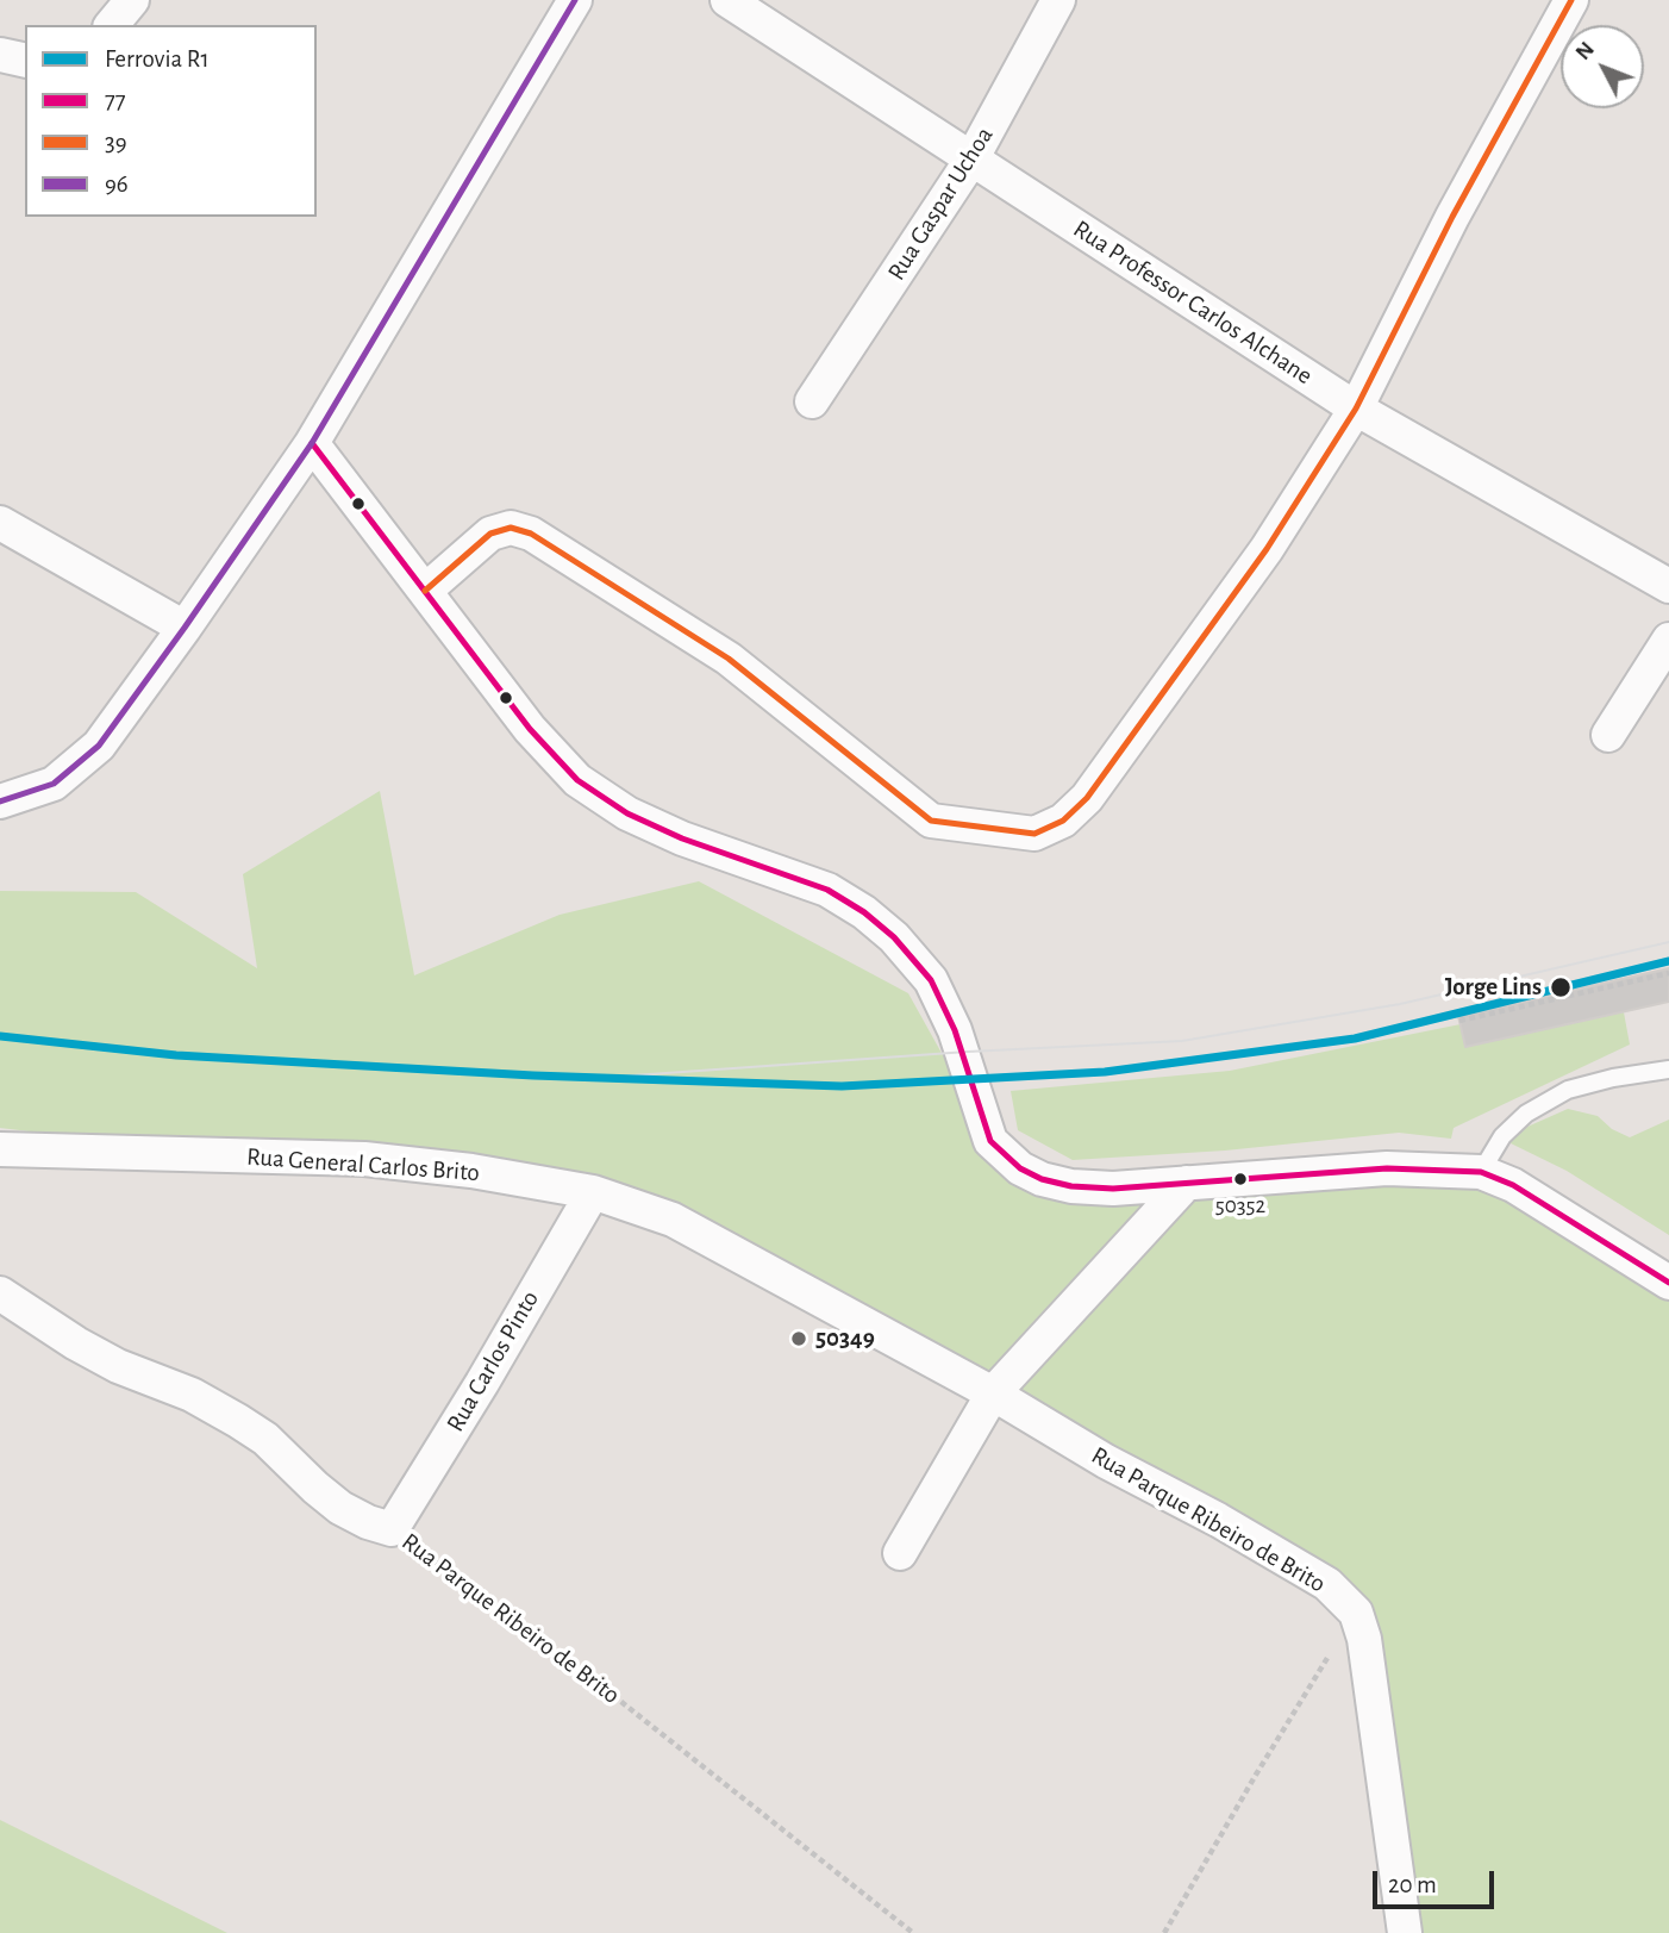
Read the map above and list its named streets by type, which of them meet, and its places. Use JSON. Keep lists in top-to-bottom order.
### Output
{
  "streets": {
    "street": [
      "Rua Gaspar Uchoa",
      "Rua Professor Carlos Alchane",
      "Rua General Carlos Brito",
      "Rua Carlos Pinto",
      "Rua Parque Ribeiro de Brito"
    ]
  },
  "crossings": [
    ["Rua Gaspar Uchoa", "Rua Professor Carlos Alchane"],
    ["Rua General Carlos Brito", "Rua Carlos Pinto"],
    ["Rua General Carlos Brito", "Rua Parque Ribeiro de Brito"],
    ["Rua Carlos Pinto", "Rua Parque Ribeiro de Brito"]
  ],
  "places": ["Jorge Lins", "50352", "50349"],
  "lines": [
    "transit line 39",
    "transit line 96",
    "transit line 77",
    "rail line R1"
  ],
  "legend": [
    "Ferrovia R1",
    "77",
    "39",
    "96"
  ],
  "scale_bar": "20 m",
  "north": "top left"
}
